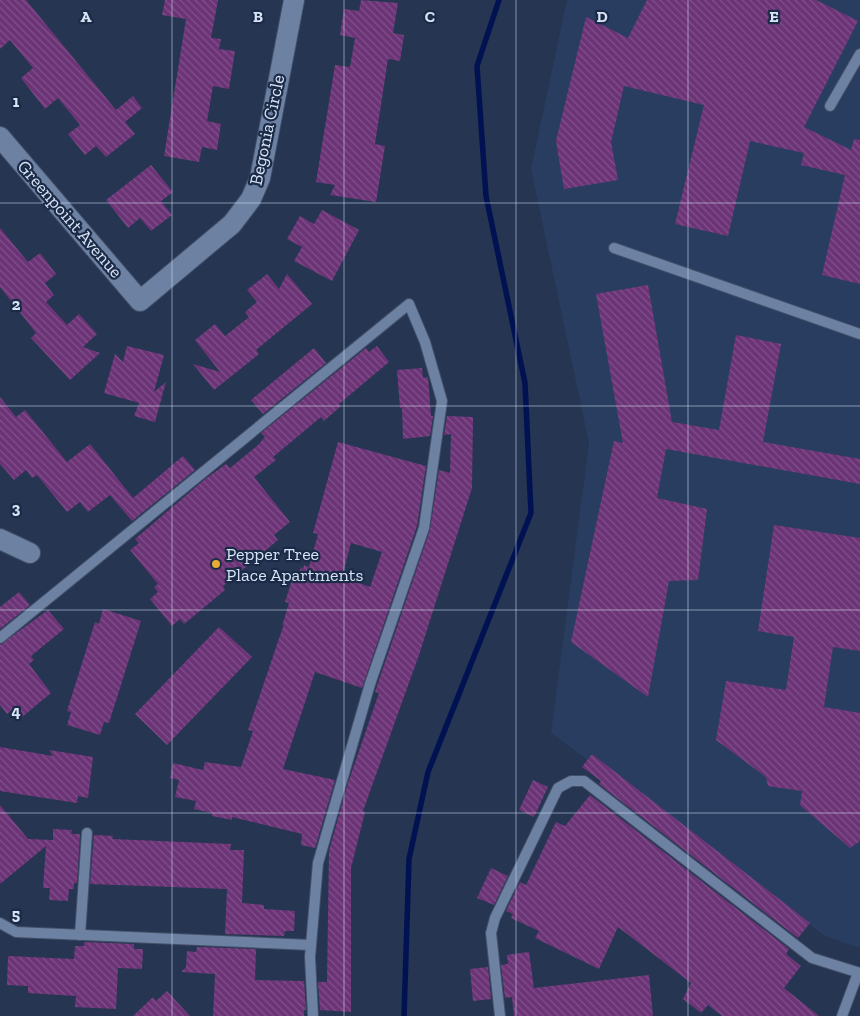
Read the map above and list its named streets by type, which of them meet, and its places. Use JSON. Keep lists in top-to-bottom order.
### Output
{
  "streets": {
    "street": ["Begonia Circle", "Greenpoint Avenue"]
  },
  "crossings": [
    ["Begonia Circle", "Greenpoint Avenue"]
  ],
  "places": ["Pepper Tree Place Apartments"],
  "grid": {
    "columns": [
      "A",
      "B",
      "C",
      "D",
      "E"
    ],
    "rows": [
      "1",
      "2",
      "3",
      "4",
      "5"
    ]
  }
}
